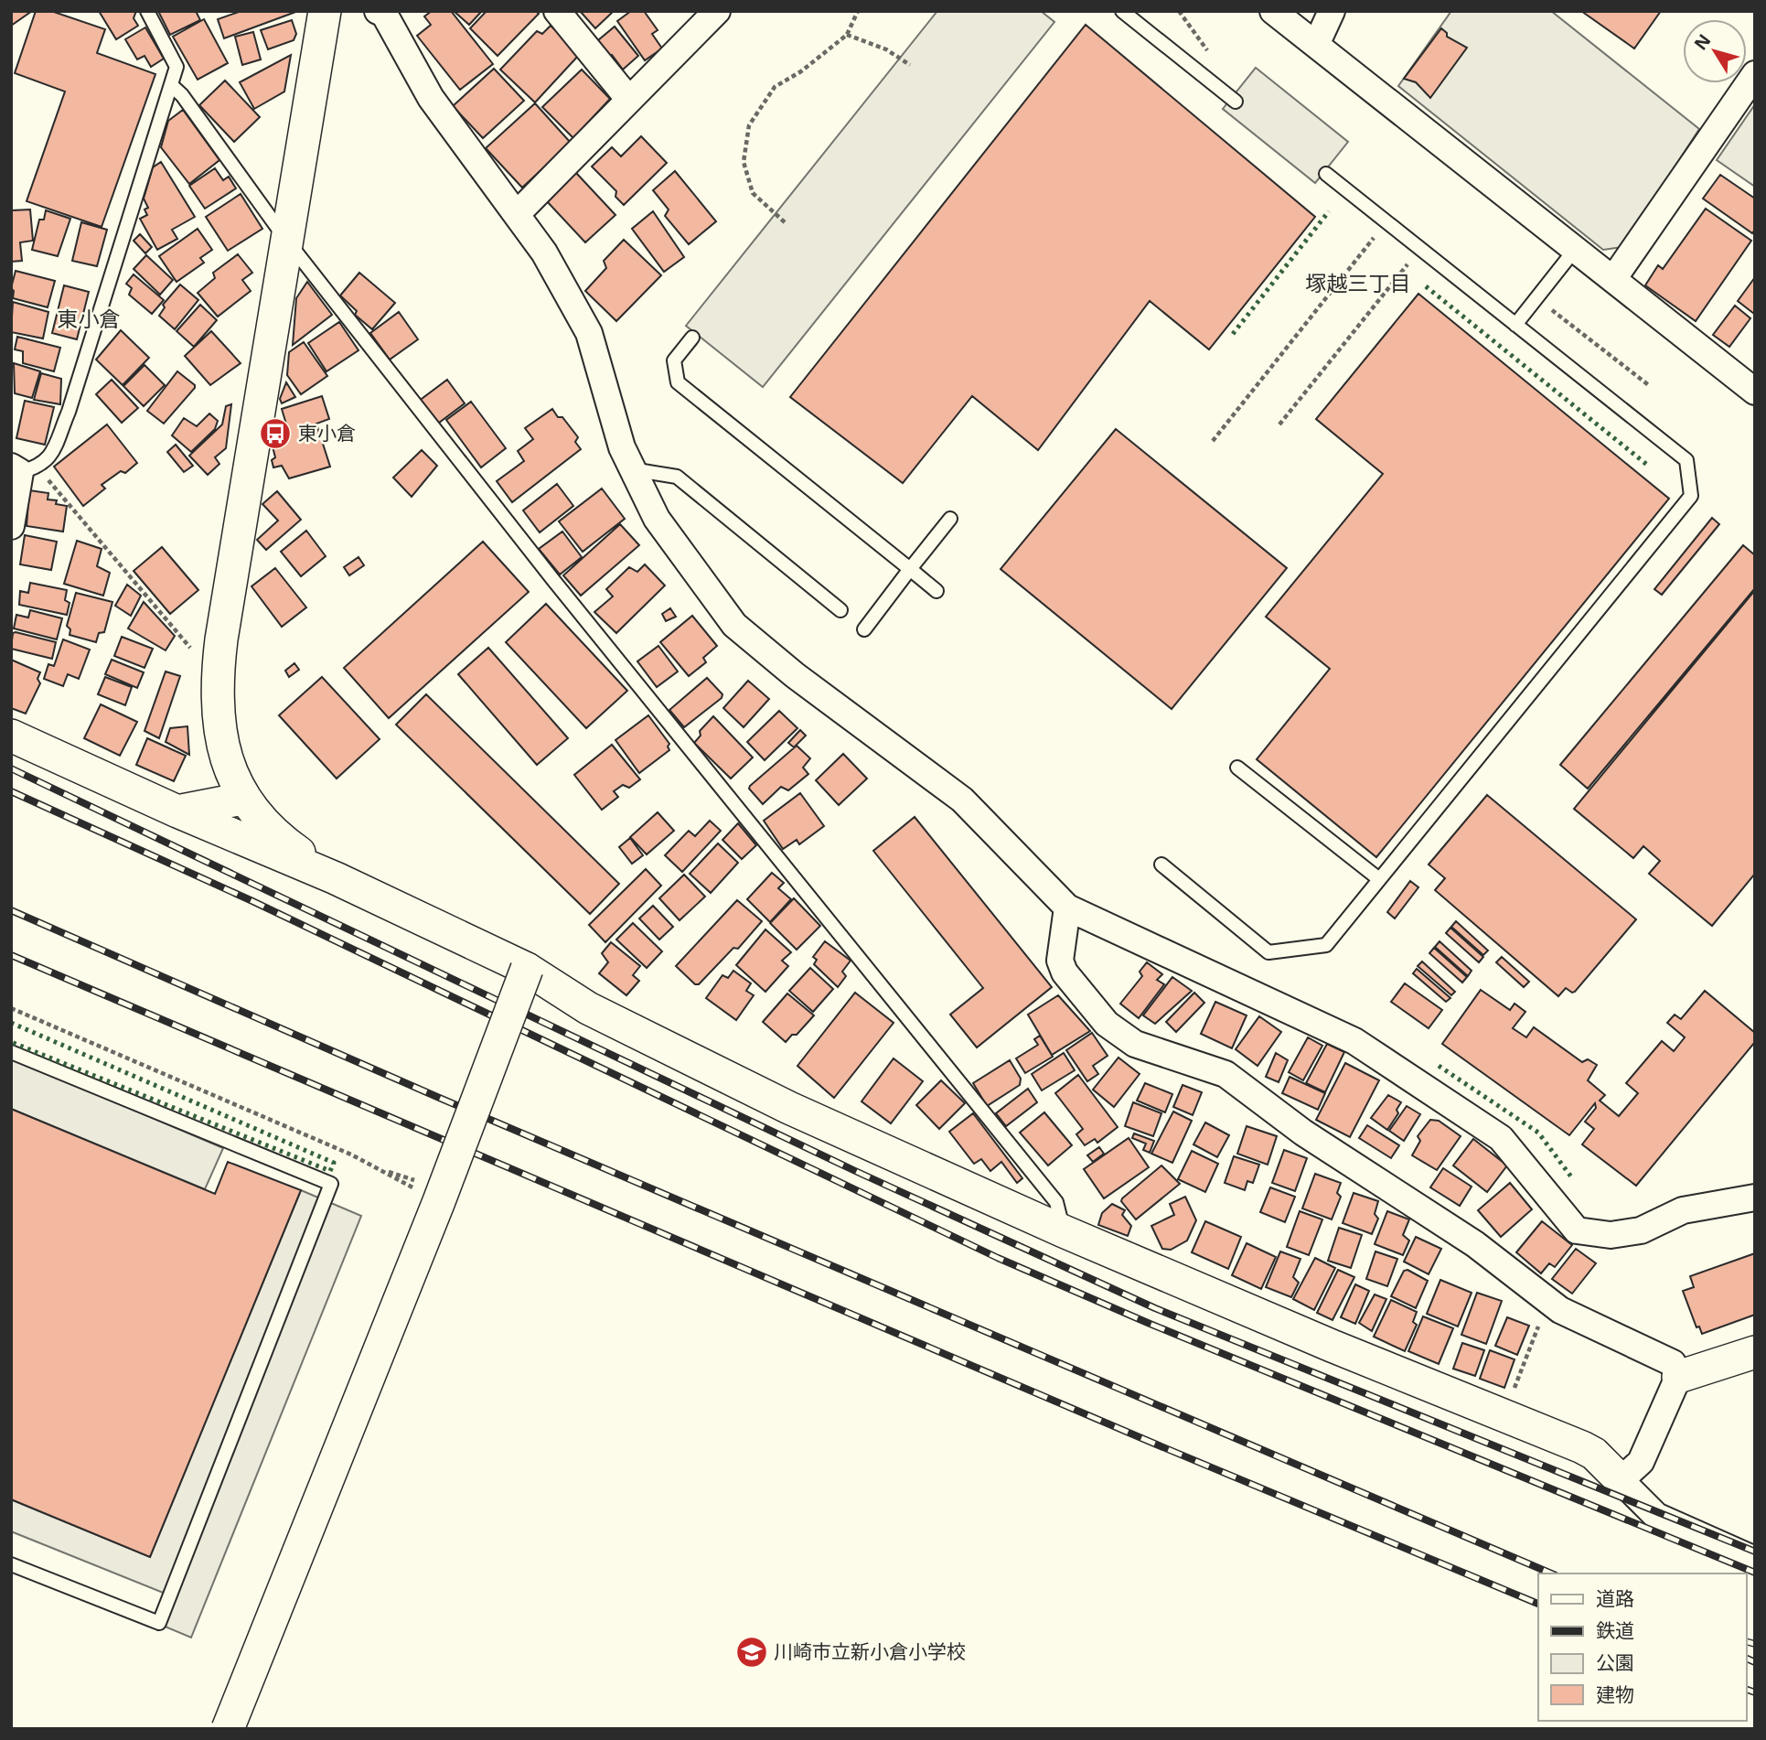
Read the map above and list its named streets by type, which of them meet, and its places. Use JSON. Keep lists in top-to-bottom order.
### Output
{
  "districts": ["塚越三丁目", "東小倉"],
  "places": {
    "bus stop": ["東小倉"],
    "school or university": ["川崎市立新小倉小学校"]
  },
  "legend": [
    "道路",
    "鉄道",
    "公園",
    "建物"
  ],
  "north": "top left"
}
